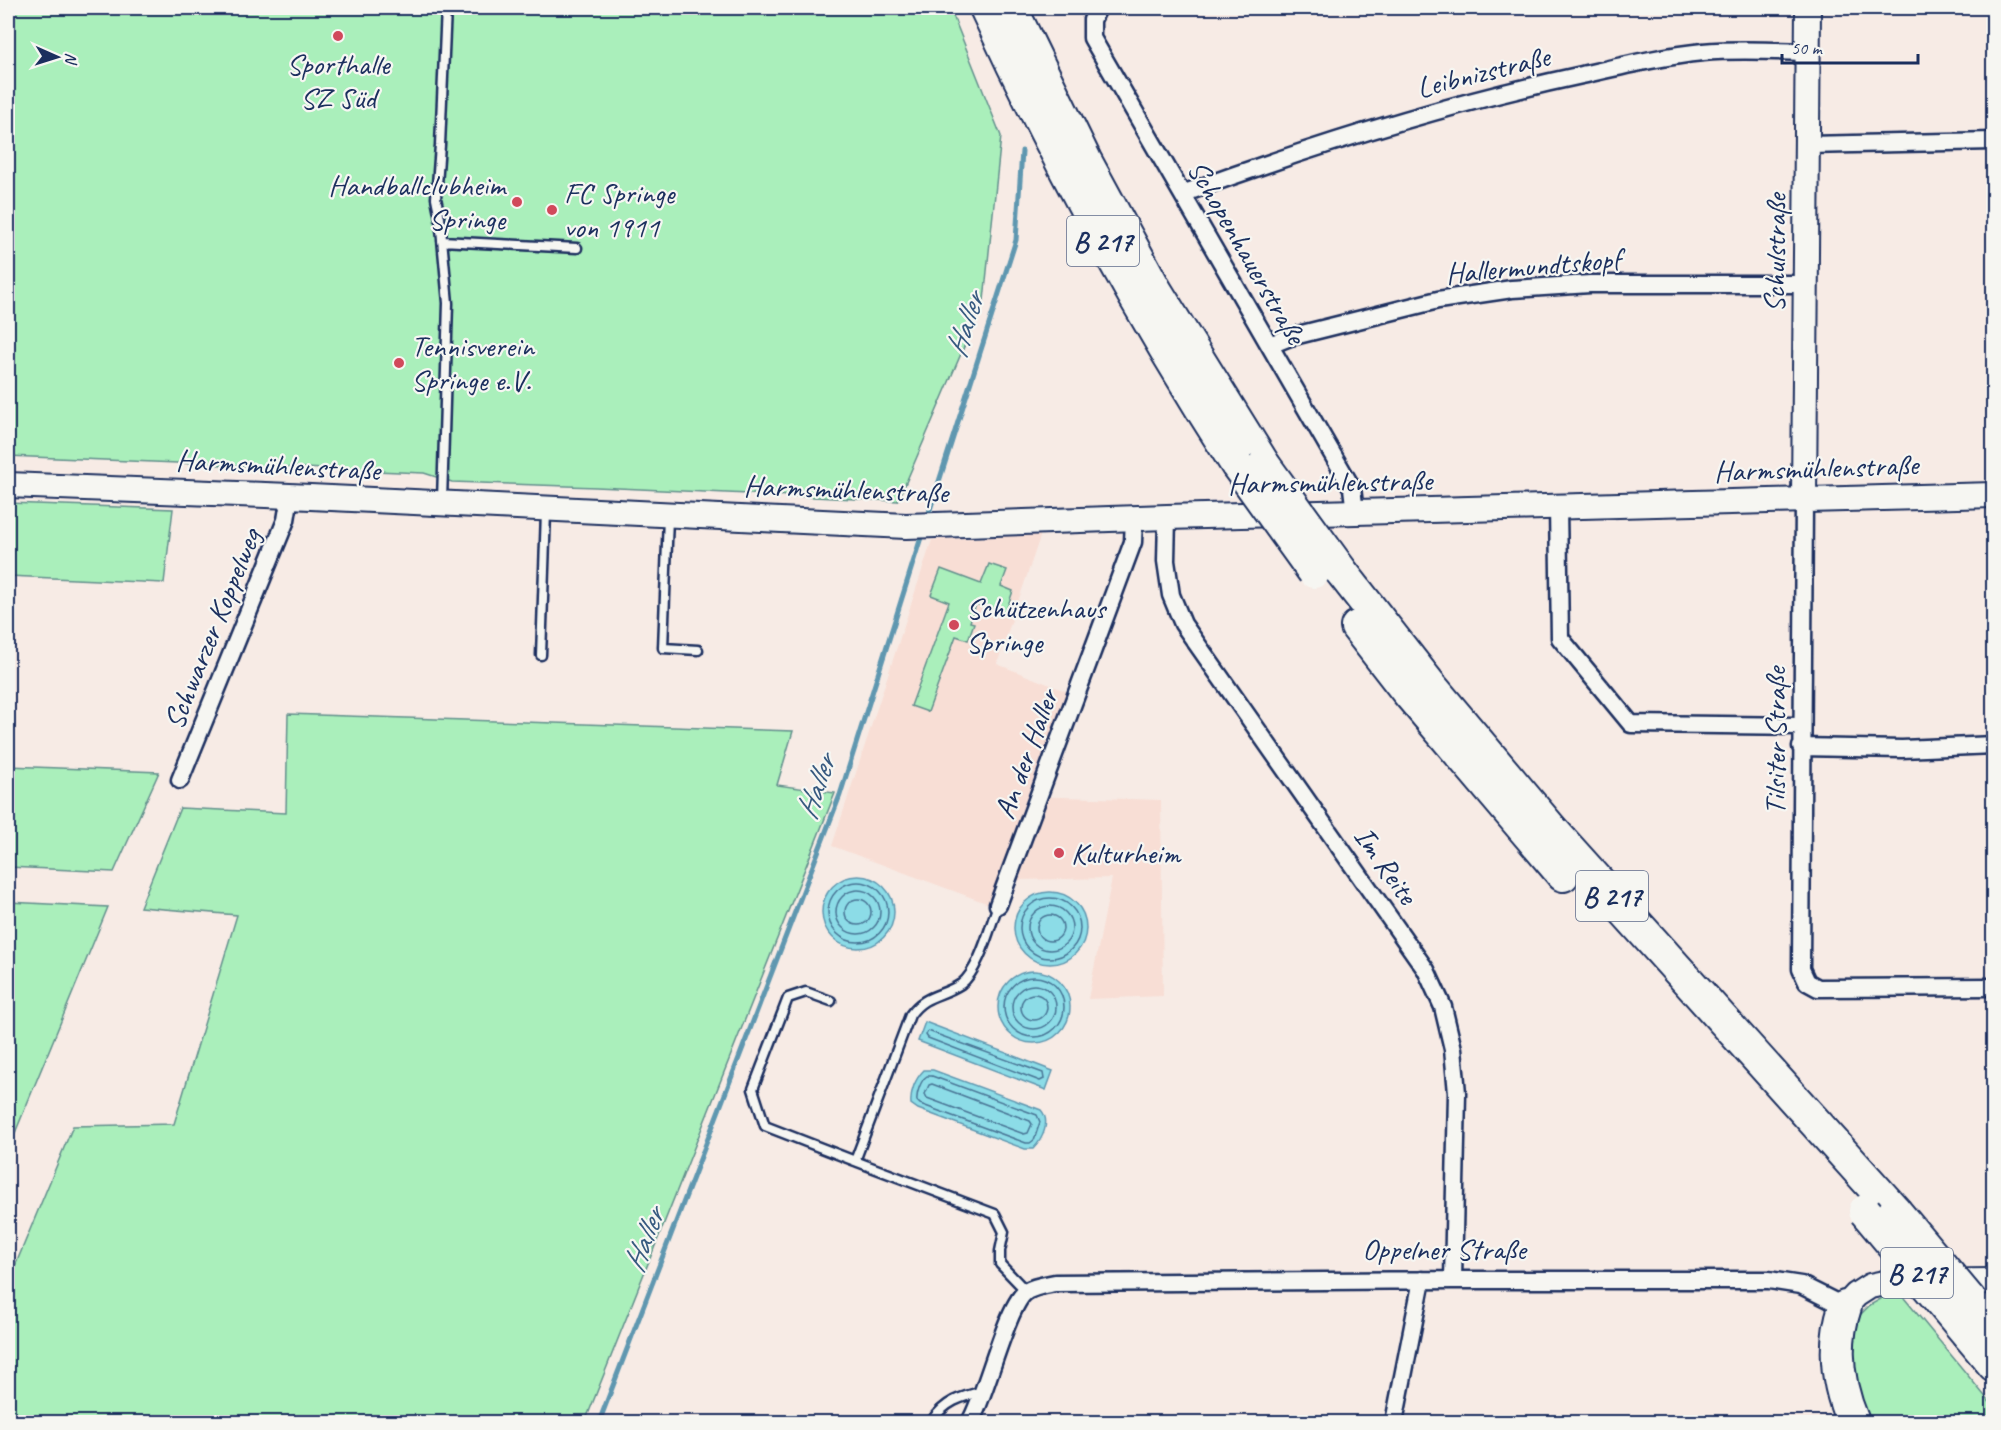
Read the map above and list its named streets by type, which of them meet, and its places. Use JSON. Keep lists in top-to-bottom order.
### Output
{
  "streets": {
    "highway": ["B 217"],
    "street": [
      "Leibnizstraße",
      "Schopenhauerstraße",
      "Schulstraße",
      "Hallermundtskopf",
      "Harmsmühlenstraße",
      "Schwarzer Koppelweg",
      "Tilsiter Straße",
      "An der Haller",
      "Im Reite",
      "Oppelner Straße"
    ]
  },
  "crossings": [
    ["Leibnizstraße", "Schopenhauerstraße"],
    ["Leibnizstraße", "Schulstraße"],
    ["Schopenhauerstraße", "Hallermundtskopf"],
    ["Schopenhauerstraße", "Harmsmühlenstraße"],
    ["Schulstraße", "Hallermundtskopf"],
    ["Schulstraße", "Harmsmühlenstraße"],
    ["Schulstraße", "Tilsiter Straße"],
    ["Harmsmühlenstraße", "Schwarzer Koppelweg"],
    ["Harmsmühlenstraße", "Tilsiter Straße"],
    ["Harmsmühlenstraße", "An der Haller"],
    ["Harmsmühlenstraße", "Im Reite"],
    ["Im Reite", "Oppelner Straße"]
  ],
  "water": ["Haller"],
  "places": [
    "Sporthalle SZ Süd",
    "Handballclubheim Springe",
    "FC Springe von 1911",
    "Tennisverein Springe e.V.",
    "Schützenhaus Springe",
    "Kulturheim"
  ],
  "scale_bar": "50 m",
  "north": "right"
}
